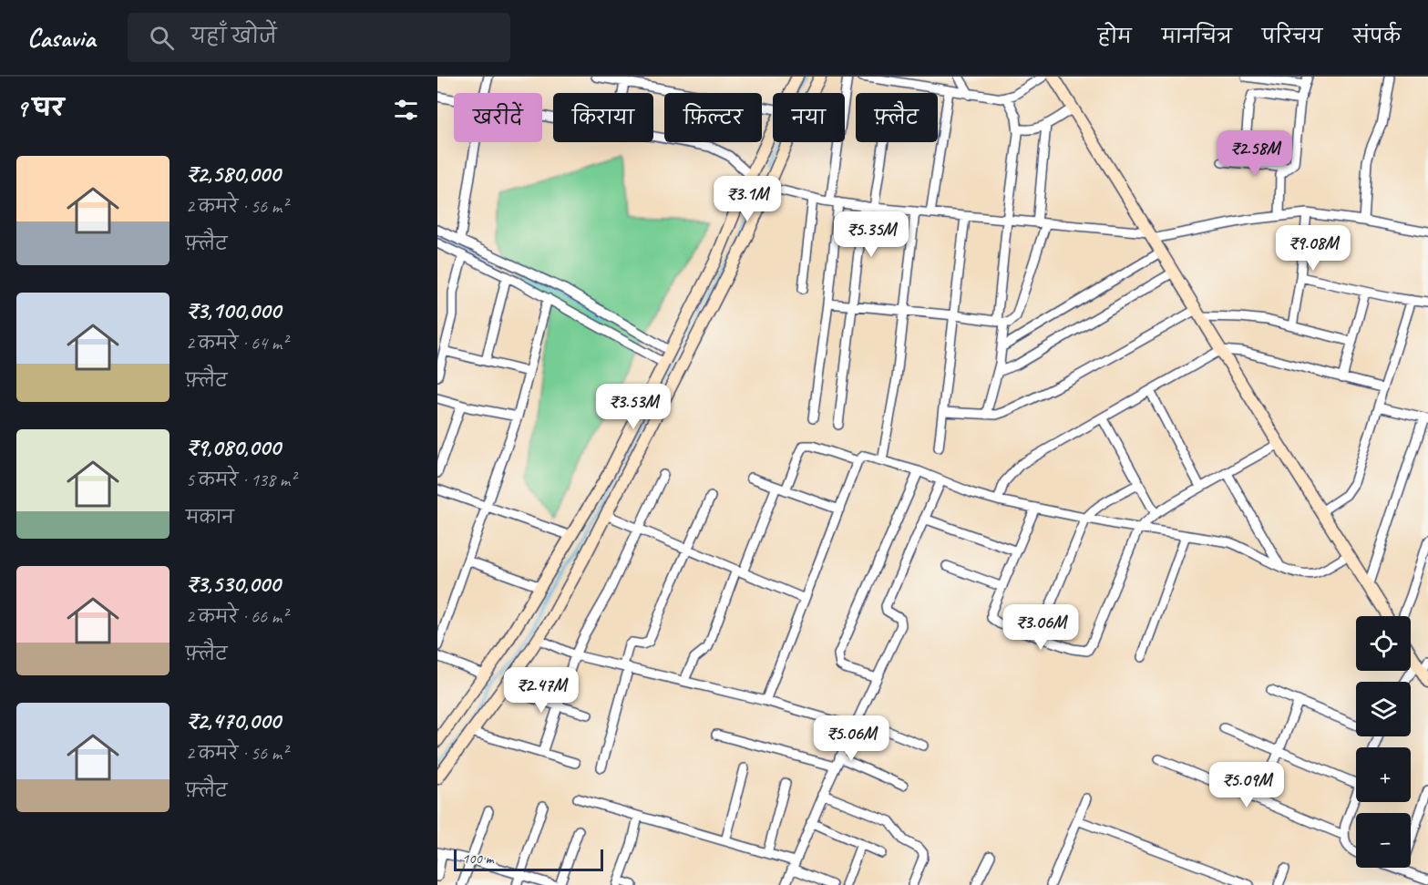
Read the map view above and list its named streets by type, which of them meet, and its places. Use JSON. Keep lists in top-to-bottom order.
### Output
{
  "scale_bar": "100 m",
  "page": {
    "header": "Casavia",
    "search": "यहाँ खोजें",
    "nav": [
      "होम",
      "मानचित्र",
      "परिचय",
      "संपर्क"
    ],
    "heading": "9 घर",
    "chip": [
      "खरीदें",
      "किराया",
      "फ़िल्टर",
      "नया",
      "फ़्लैट"
    ],
    "price": [
      "₹2.58M",
      "₹3.1M",
      "₹5.35M",
      "₹9.08M",
      "₹3.53M",
      "₹3.06M",
      "₹2.47M",
      "₹5.06M",
      "₹5.09M"
    ],
    "list": [
      {
        "name": "₹2,580,000",
        "note": "2 कमरे · 56 m² · फ़्लैट"
      },
      {
        "name": "₹3,100,000",
        "note": "2 कमरे · 64 m² · फ़्लैट"
      },
      {
        "name": "₹9,080,000",
        "note": "5 कमरे · 138 m² · मकान"
      },
      {
        "name": "₹3,530,000",
        "note": "2 कमरे · 66 m² · फ़्लैट"
      },
      {
        "name": "₹2,470,000",
        "note": "2 कमरे · 56 m² · फ़्लैट"
      }
    ],
    "map_buttons": ["+", "−"],
    "scale": "100 m"
  }
}
